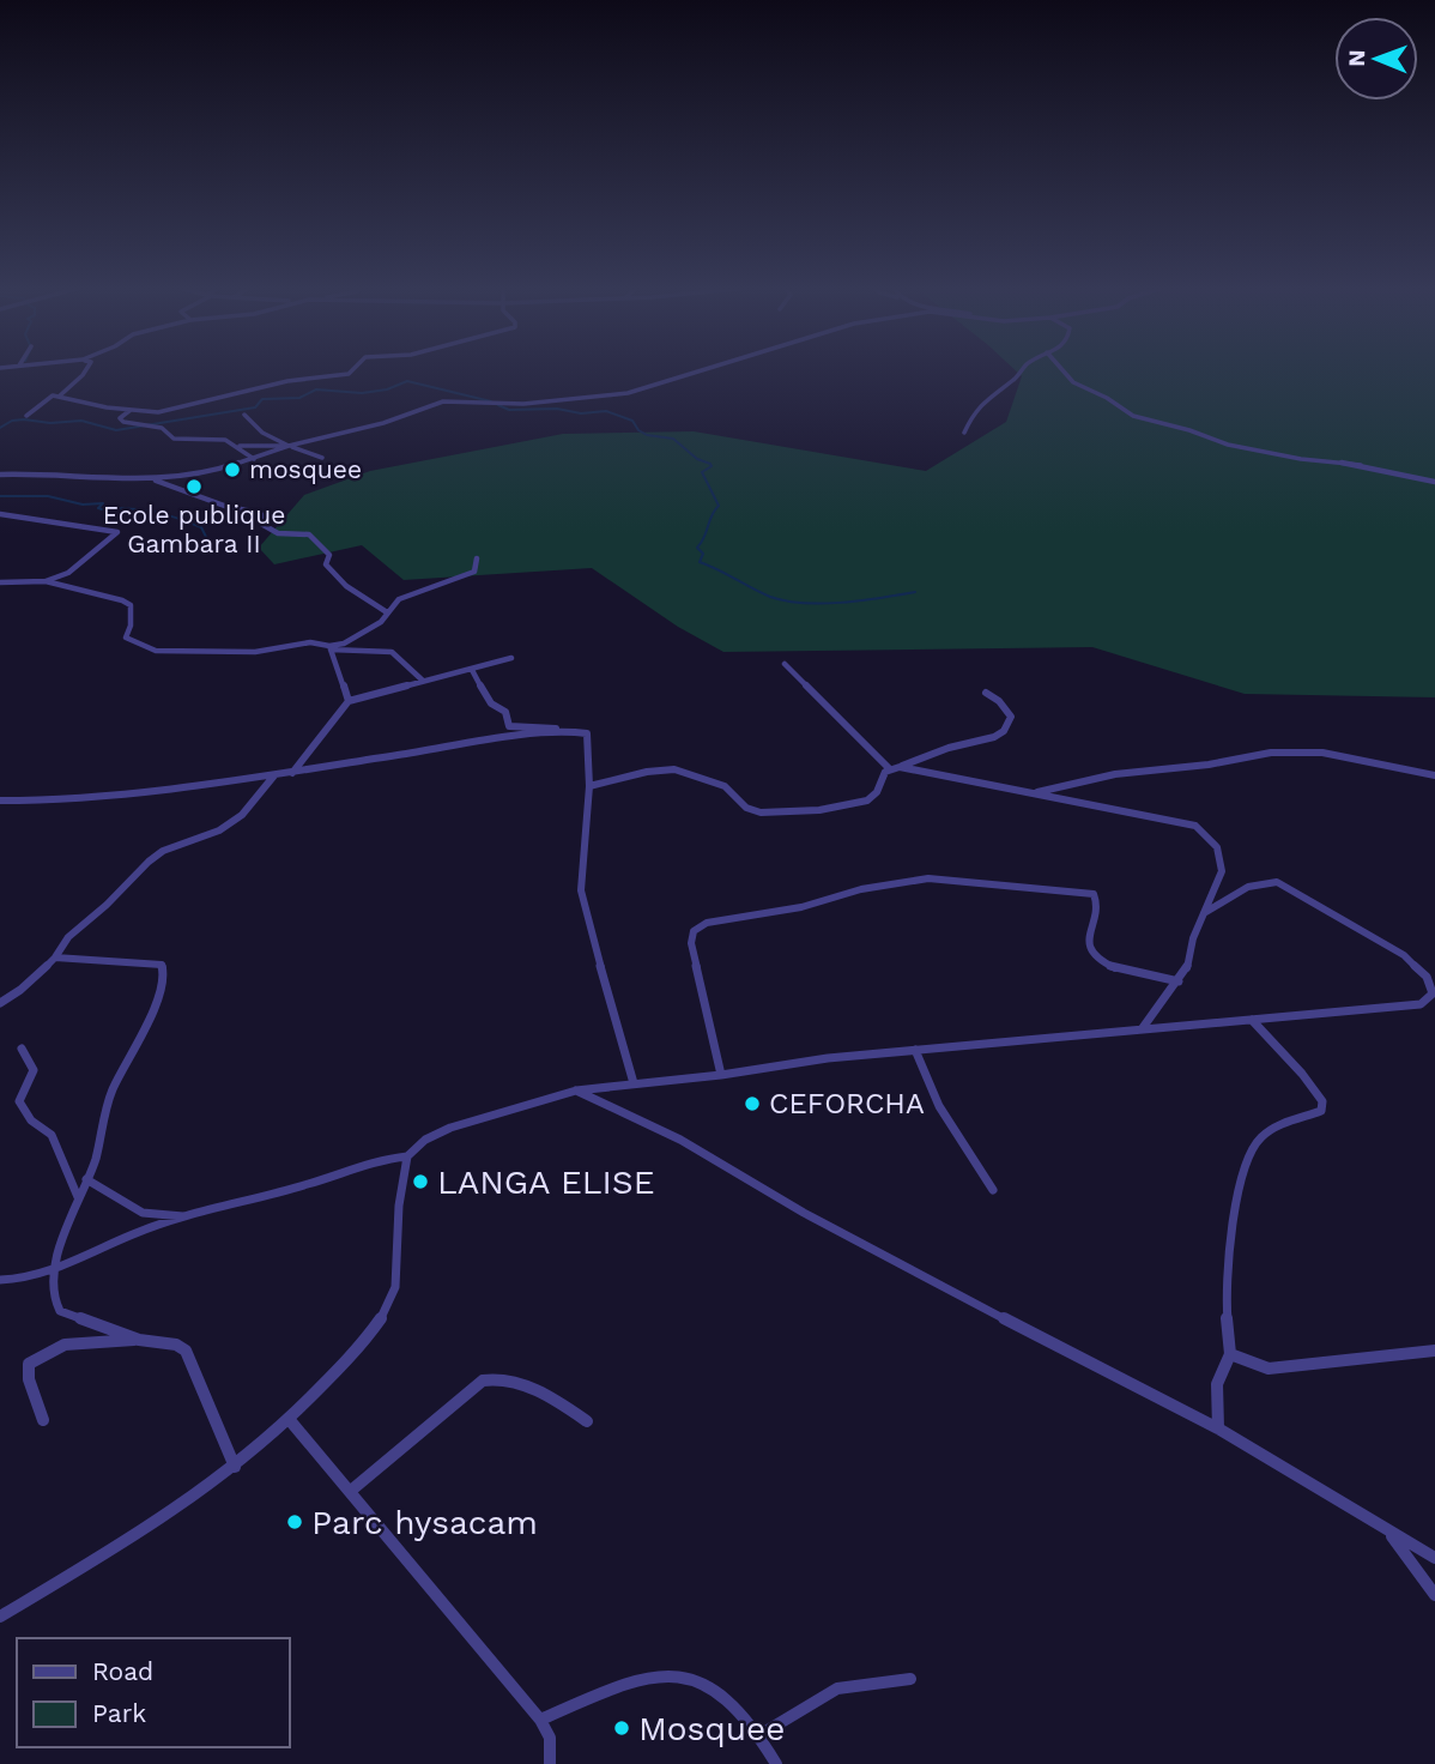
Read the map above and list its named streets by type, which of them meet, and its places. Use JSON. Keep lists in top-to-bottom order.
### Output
{
  "places": [
    "mosquee",
    "Ecole publique Gambara II",
    "CEFORCHA",
    "LANGA ELISE",
    "Parc hysacam",
    "Mosquee"
  ],
  "legend": ["Road", "Park"],
  "north": "left"
}
